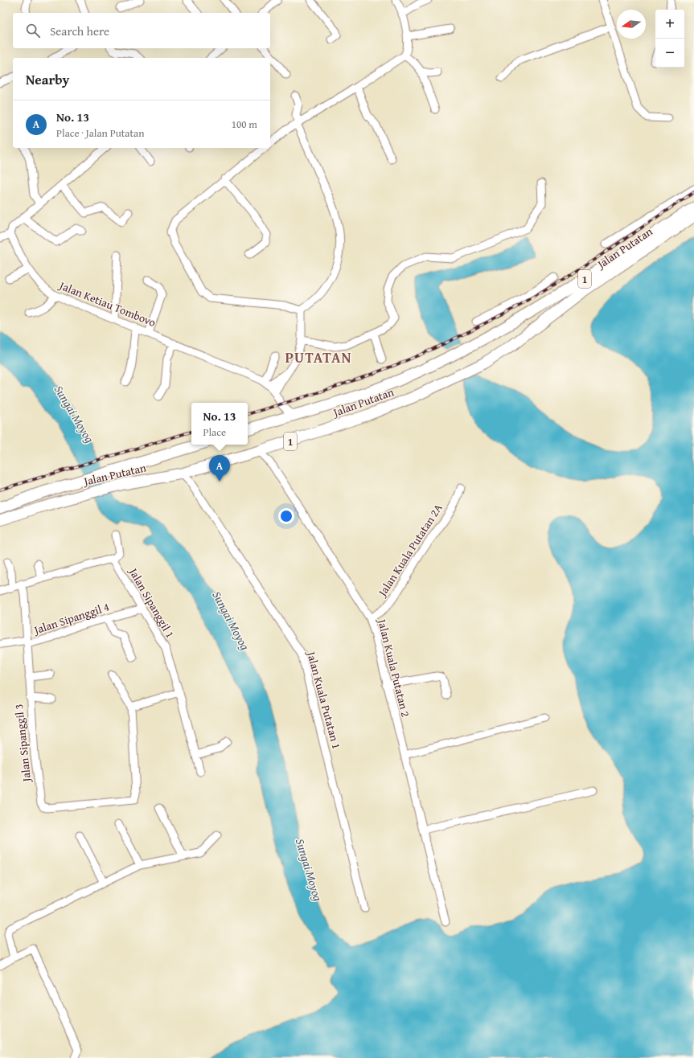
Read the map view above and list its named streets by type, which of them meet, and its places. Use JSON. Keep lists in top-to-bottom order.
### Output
{
  "streets": {
    "highway": ["Jalan Putatan", "1"],
    "street": [
      "Jalan Ketiau Tombovo",
      "Jalan Kuala Putatan 2A",
      "Jalan Sipanggil 1",
      "Jalan Sipanggil 4",
      "Jalan Kuala Putatan 2",
      "Jalan Kuala Putatan 1",
      "Jalan Sipanggil 3"
    ]
  },
  "crossings": [
    ["Jalan Putatan", "Jalan Ketiau Tombovo"],
    ["Jalan Putatan", "Jalan Kuala Putatan 2"],
    ["Jalan Putatan", "Jalan Kuala Putatan 1"],
    ["Jalan Kuala Putatan 2A", "Jalan Kuala Putatan 2"],
    ["Jalan Sipanggil 1", "Jalan Sipanggil 4"],
    ["Jalan Sipanggil 4", "Jalan Sipanggil 3"]
  ],
  "districts": ["PUTATAN"],
  "water": ["Sungai Moyog"],
  "north": "left",
  "page": {
    "map_buttons": ["+", "−"],
    "search": "Search here",
    "heading": "Nearby",
    "list": [
      {
        "mark": "A",
        "name": "No. 13",
        "note": "Place · Jalan Putatan",
        "value": "100 m"
      }
    ],
    "popup": ["No. 13", "Place"],
    "pins": "A"
  }
}
